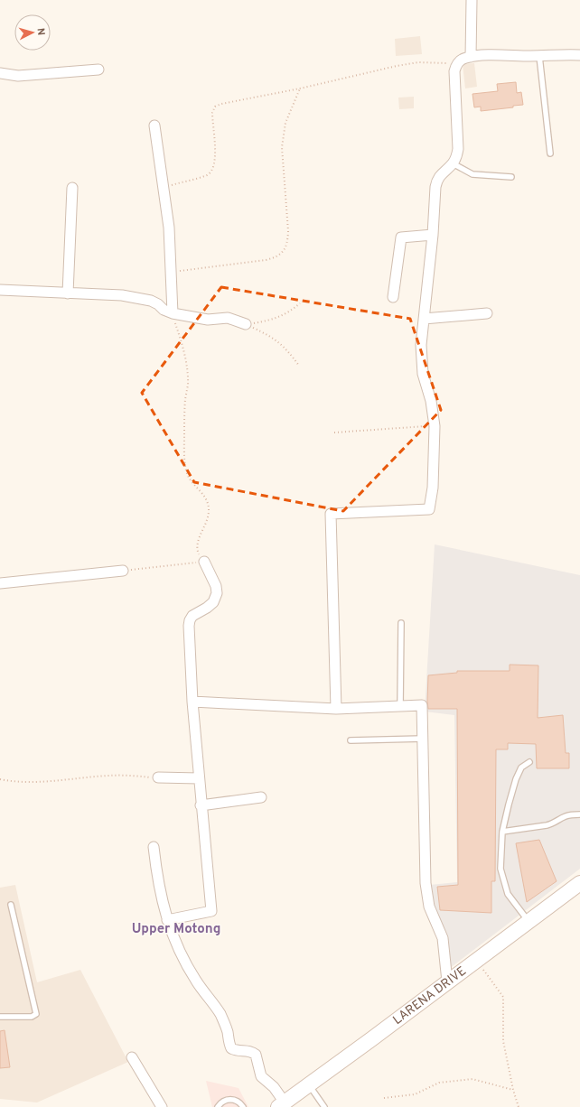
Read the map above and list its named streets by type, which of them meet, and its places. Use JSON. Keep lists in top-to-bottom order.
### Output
{
  "streets": {
    "main road": ["LARENA DRIVE"]
  },
  "districts": ["Upper Motong"],
  "north": "right"
}
